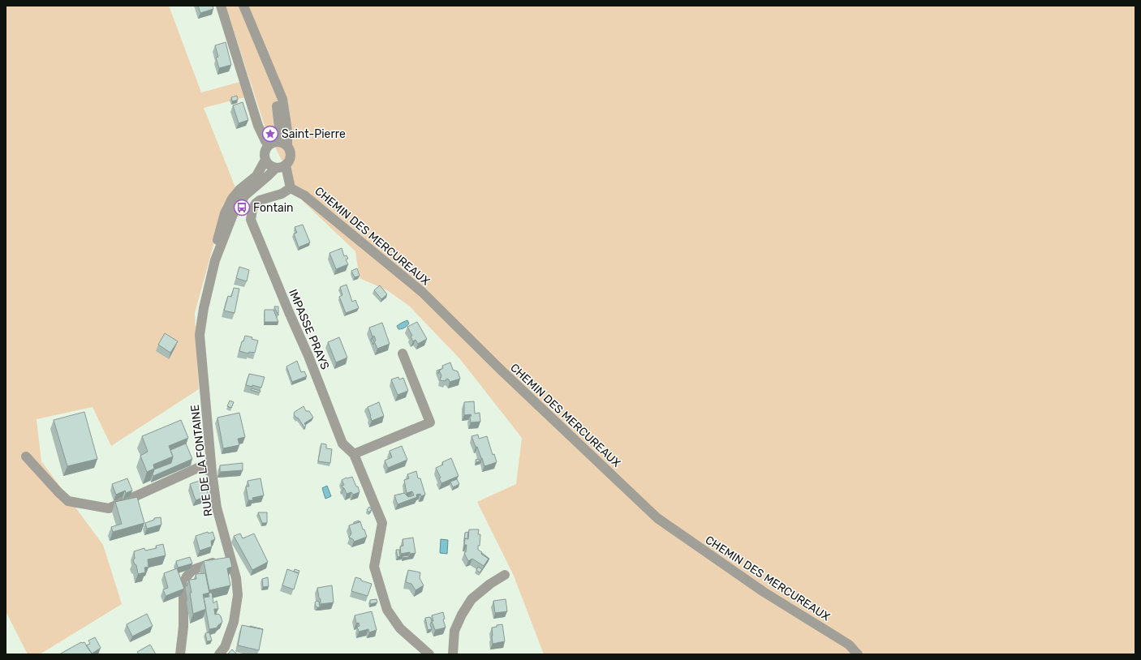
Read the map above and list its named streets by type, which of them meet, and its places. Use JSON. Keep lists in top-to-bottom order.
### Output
{
  "streets": {
    "street": ["CHEMIN DES MERCUREAUX", "IMPASSE PRAYS", "RUE DE LA FONTAINE"]
  },
  "crossings": [
    ["CHEMIN DES MERCUREAUX", "IMPASSE PRAYS"]
  ],
  "places": {
    "place": ["Saint-Pierre"],
    "bus stop": ["Fontain"]
  }
}
